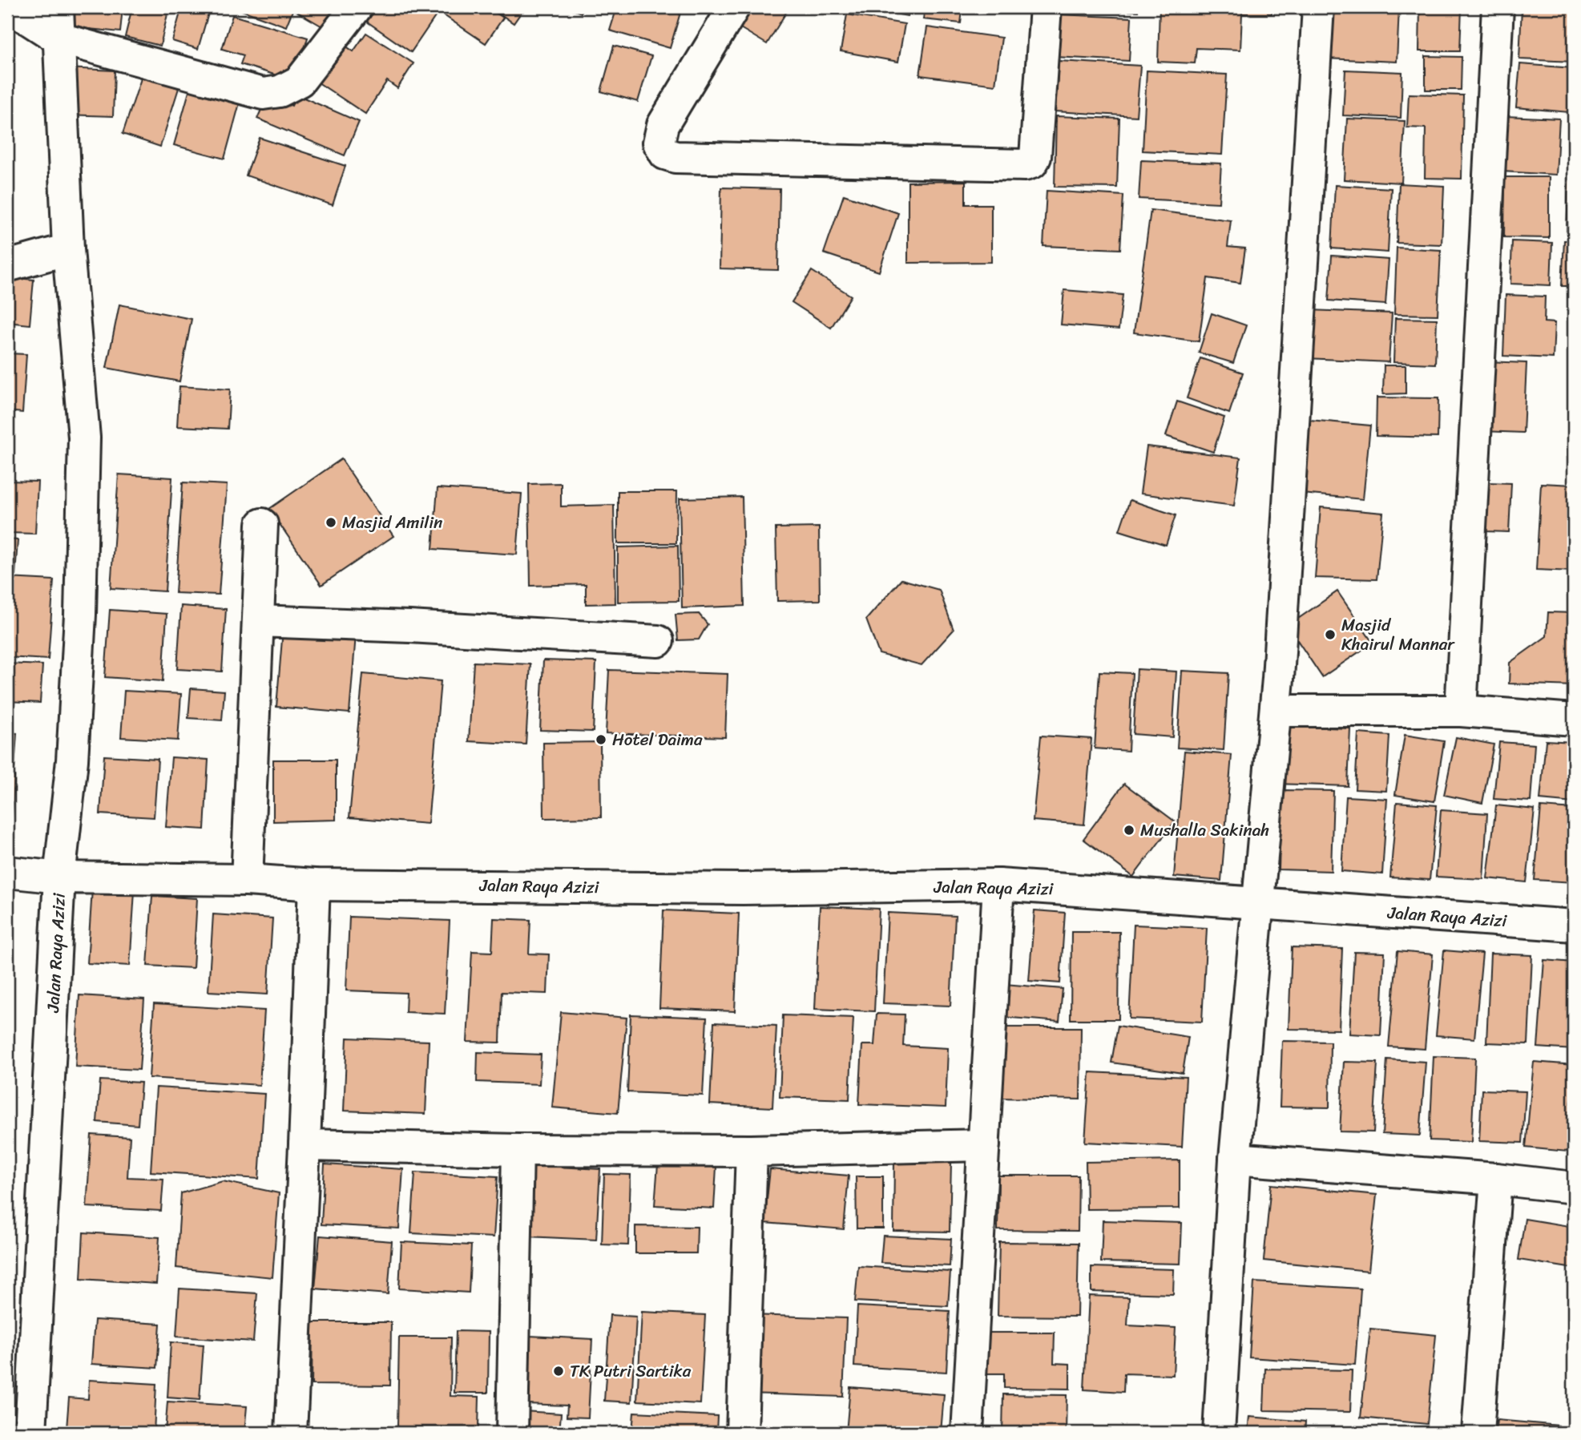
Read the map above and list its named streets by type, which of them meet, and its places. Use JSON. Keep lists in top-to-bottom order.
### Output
{
  "streets": {
    "street": ["Jalan Raya Azizi"]
  },
  "places": [
    "Masjid Amilin",
    "Masjid Khairul Mannar",
    "Hotel Daima",
    "Mushalla Sakinah",
    "TK Putri Sartika"
  ]
}
